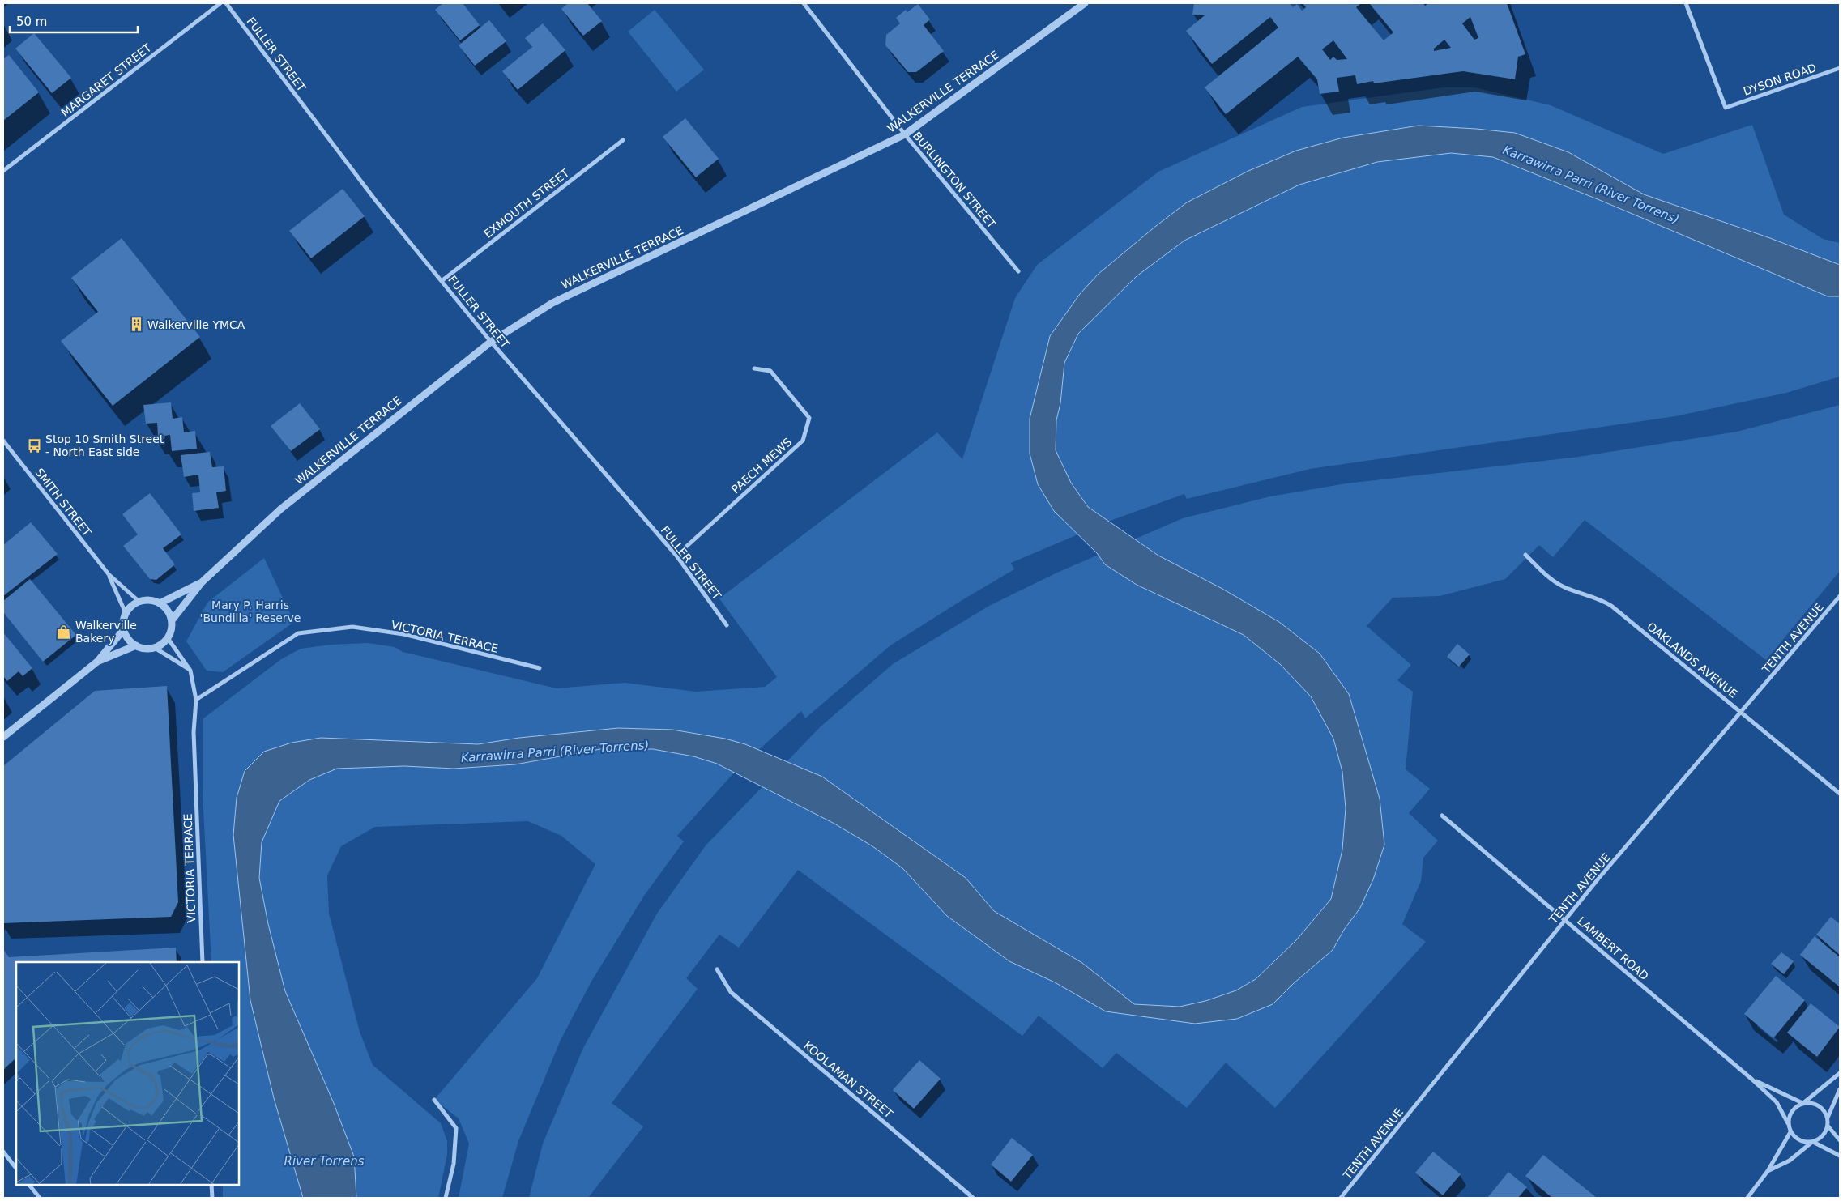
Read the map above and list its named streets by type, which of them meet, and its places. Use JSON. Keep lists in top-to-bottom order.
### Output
{
  "streets": {
    "street": [
      "FULLER STREET",
      "DYSON ROAD",
      "MARGARET STREET",
      "WALKERVILLE TERRACE",
      "BURLINGTON STREET",
      "EXMOUTH STREET",
      "PAECH MEWS",
      "SMITH STREET",
      "VICTORIA TERRACE",
      "TENTH AVENUE",
      "OAKLANDS AVENUE",
      "LAMBERT ROAD",
      "KOOLAMAN STREET"
    ]
  },
  "crossings": [
    ["FULLER STREET", "WALKERVILLE TERRACE"],
    ["FULLER STREET", "EXMOUTH STREET"],
    ["FULLER STREET", "PAECH MEWS"],
    ["WALKERVILLE TERRACE", "BURLINGTON STREET"],
    ["WALKERVILLE TERRACE", "SMITH STREET"],
    ["WALKERVILLE TERRACE", "VICTORIA TERRACE"],
    ["SMITH STREET", "VICTORIA TERRACE"],
    ["TENTH AVENUE", "OAKLANDS AVENUE"],
    ["TENTH AVENUE", "LAMBERT ROAD"]
  ],
  "water": ["Karrawirra Parri (River Torrens)", "River Torrens"],
  "parks": ["Mary P. Harris 'Bundilla' Reserve"],
  "places": {
    "building": ["Walkerville YMCA"],
    "bus stop": ["Stop 10 Smith Street - North East side"],
    "shop": ["Walkerville Bakery"]
  },
  "scale_bar": "50 m"
}
